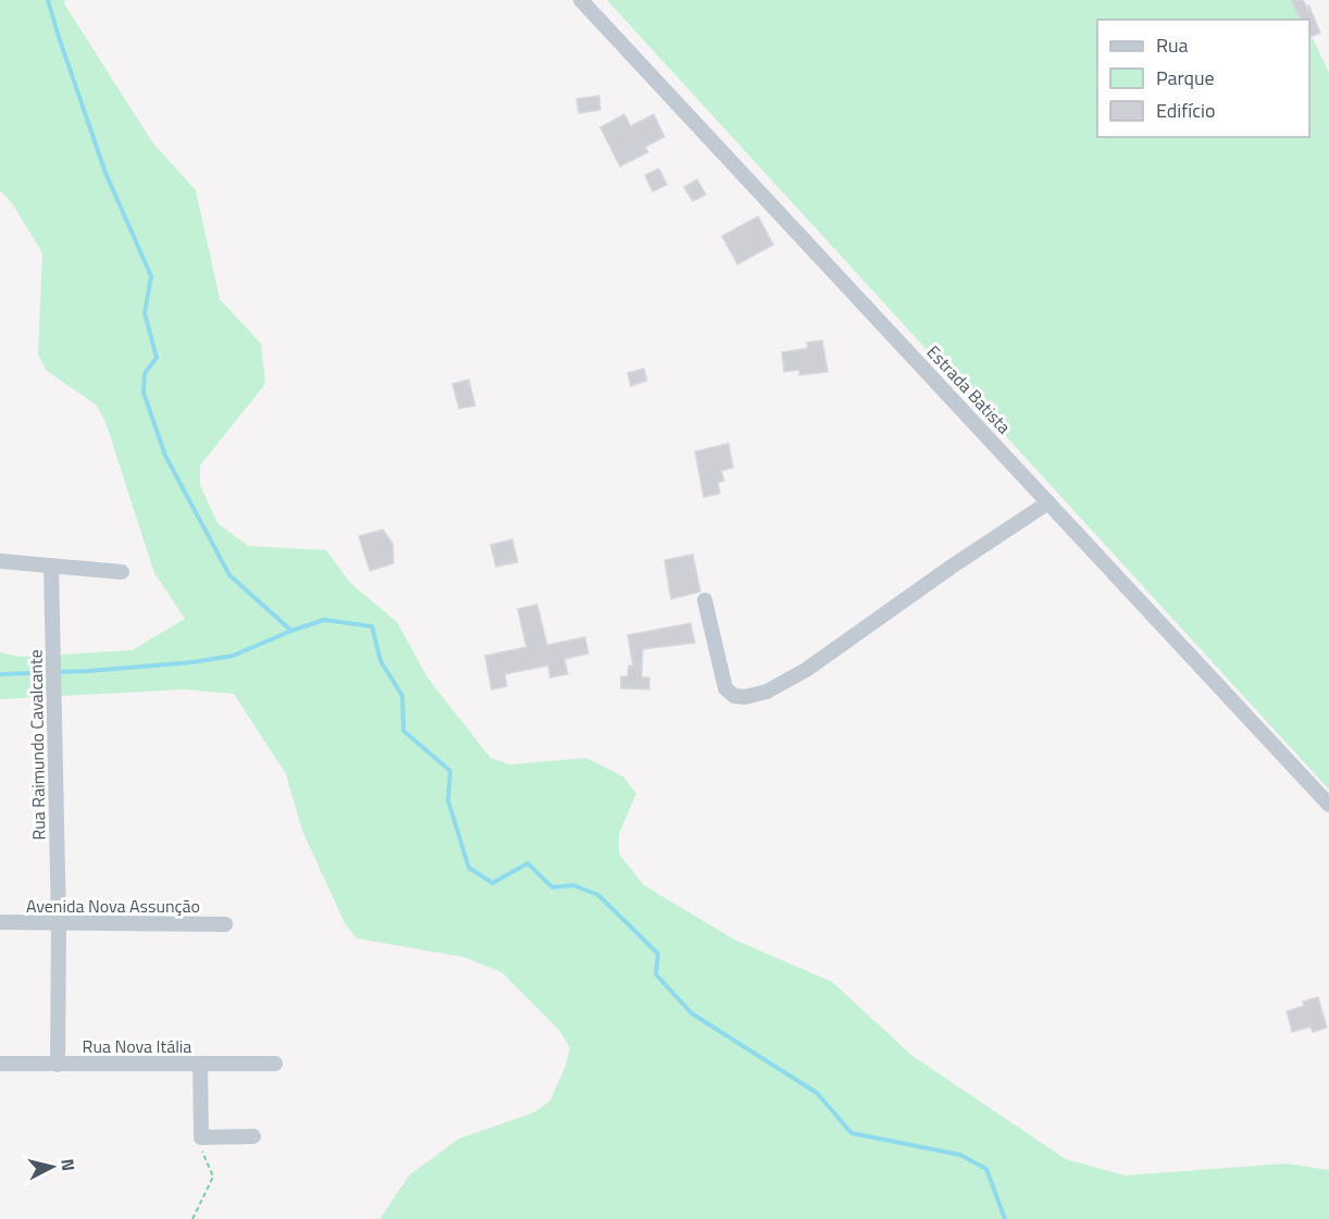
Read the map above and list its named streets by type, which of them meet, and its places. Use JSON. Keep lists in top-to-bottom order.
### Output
{
  "streets": {
    "street": [
      "Estrada Batista",
      "Rua Raimundo Cavalcante",
      "Avenida Nova Assunção",
      "Rua Nova Itália"
    ]
  },
  "crossings": [
    ["Rua Raimundo Cavalcante", "Avenida Nova Assunção"],
    ["Rua Raimundo Cavalcante", "Rua Nova Itália"]
  ],
  "legend": ["Rua", "Parque", "Edifício"],
  "north": "right"
}
